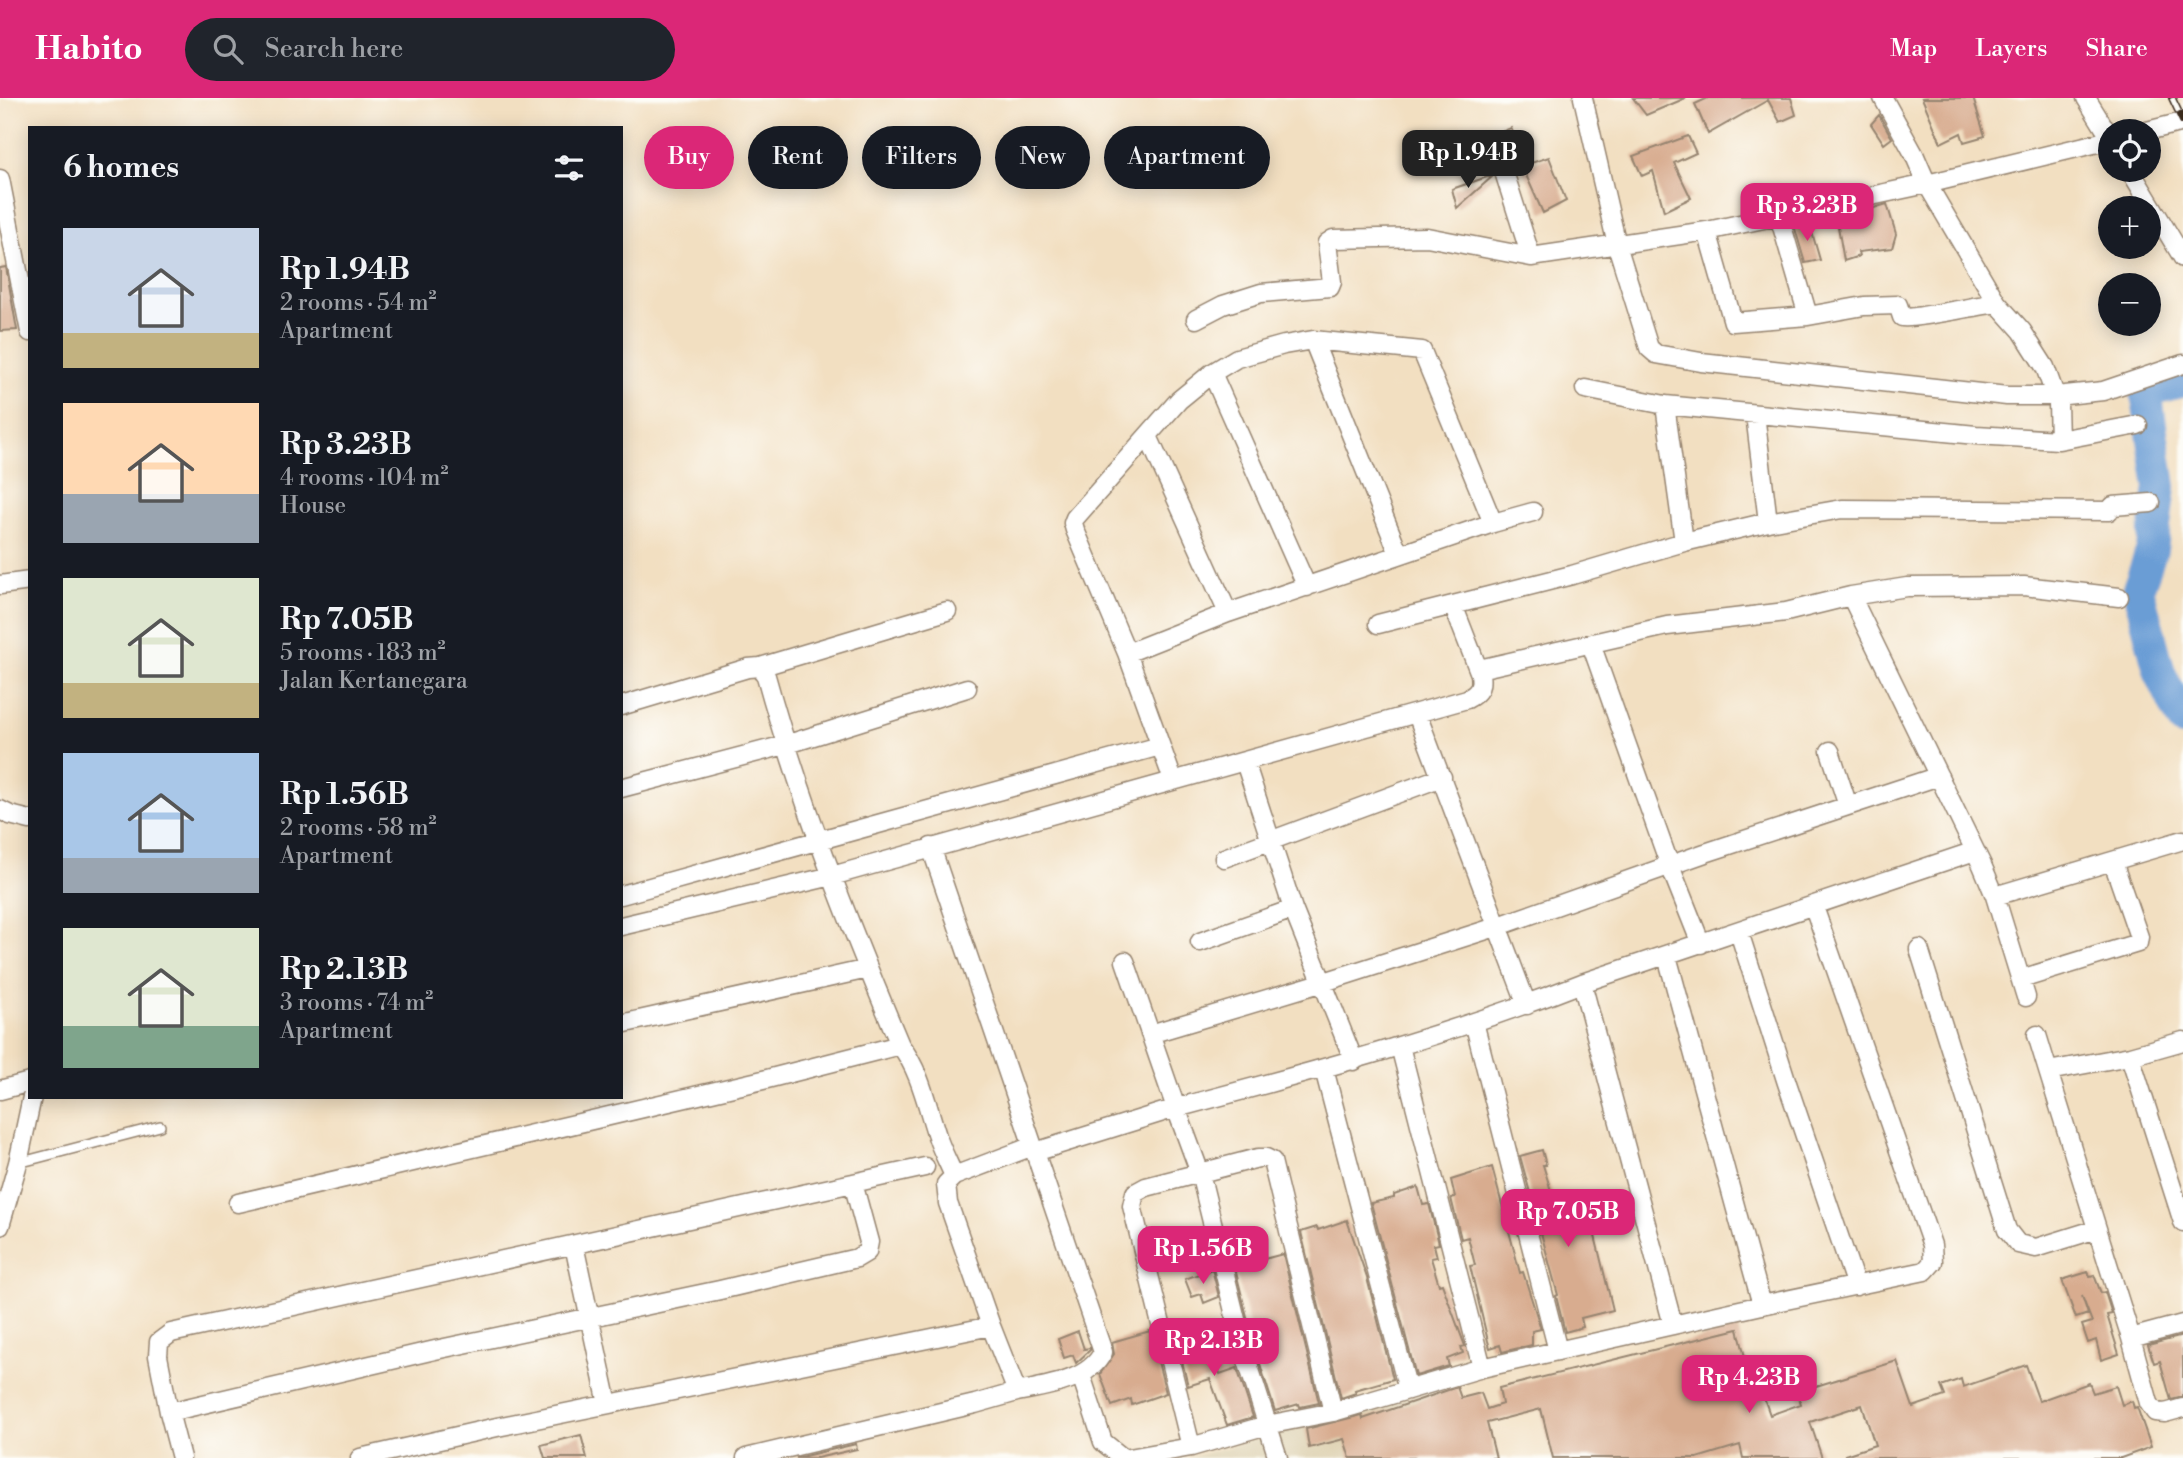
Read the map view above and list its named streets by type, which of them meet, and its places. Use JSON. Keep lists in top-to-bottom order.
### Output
{
  "page": {
    "header": "Habito",
    "search": "Search here",
    "nav": ["Map", "Layers", "Share"],
    "map_buttons": ["+", "−"],
    "chip": [
      "Buy",
      "Rent",
      "Filters",
      "New",
      "Apartment"
    ],
    "heading": "6 homes",
    "price": [
      "Rp 1.94B",
      "Rp 3.23B",
      "Rp 7.05B",
      "Rp 1.56B",
      "Rp 2.13B",
      "Rp 4.23B"
    ],
    "list": [
      {
        "name": "Rp 1.94B",
        "note": "2 rooms · 54 m² · Apartment"
      },
      {
        "name": "Rp 3.23B",
        "note": "4 rooms · 104 m² · House"
      },
      {
        "name": "Rp 7.05B",
        "note": "5 rooms · 183 m² · Jalan Kertanegara"
      },
      {
        "name": "Rp 1.56B",
        "note": "2 rooms · 58 m² · Apartment"
      },
      {
        "name": "Rp 2.13B",
        "note": "3 rooms · 74 m² · Apartment"
      }
    ]
  }
}
